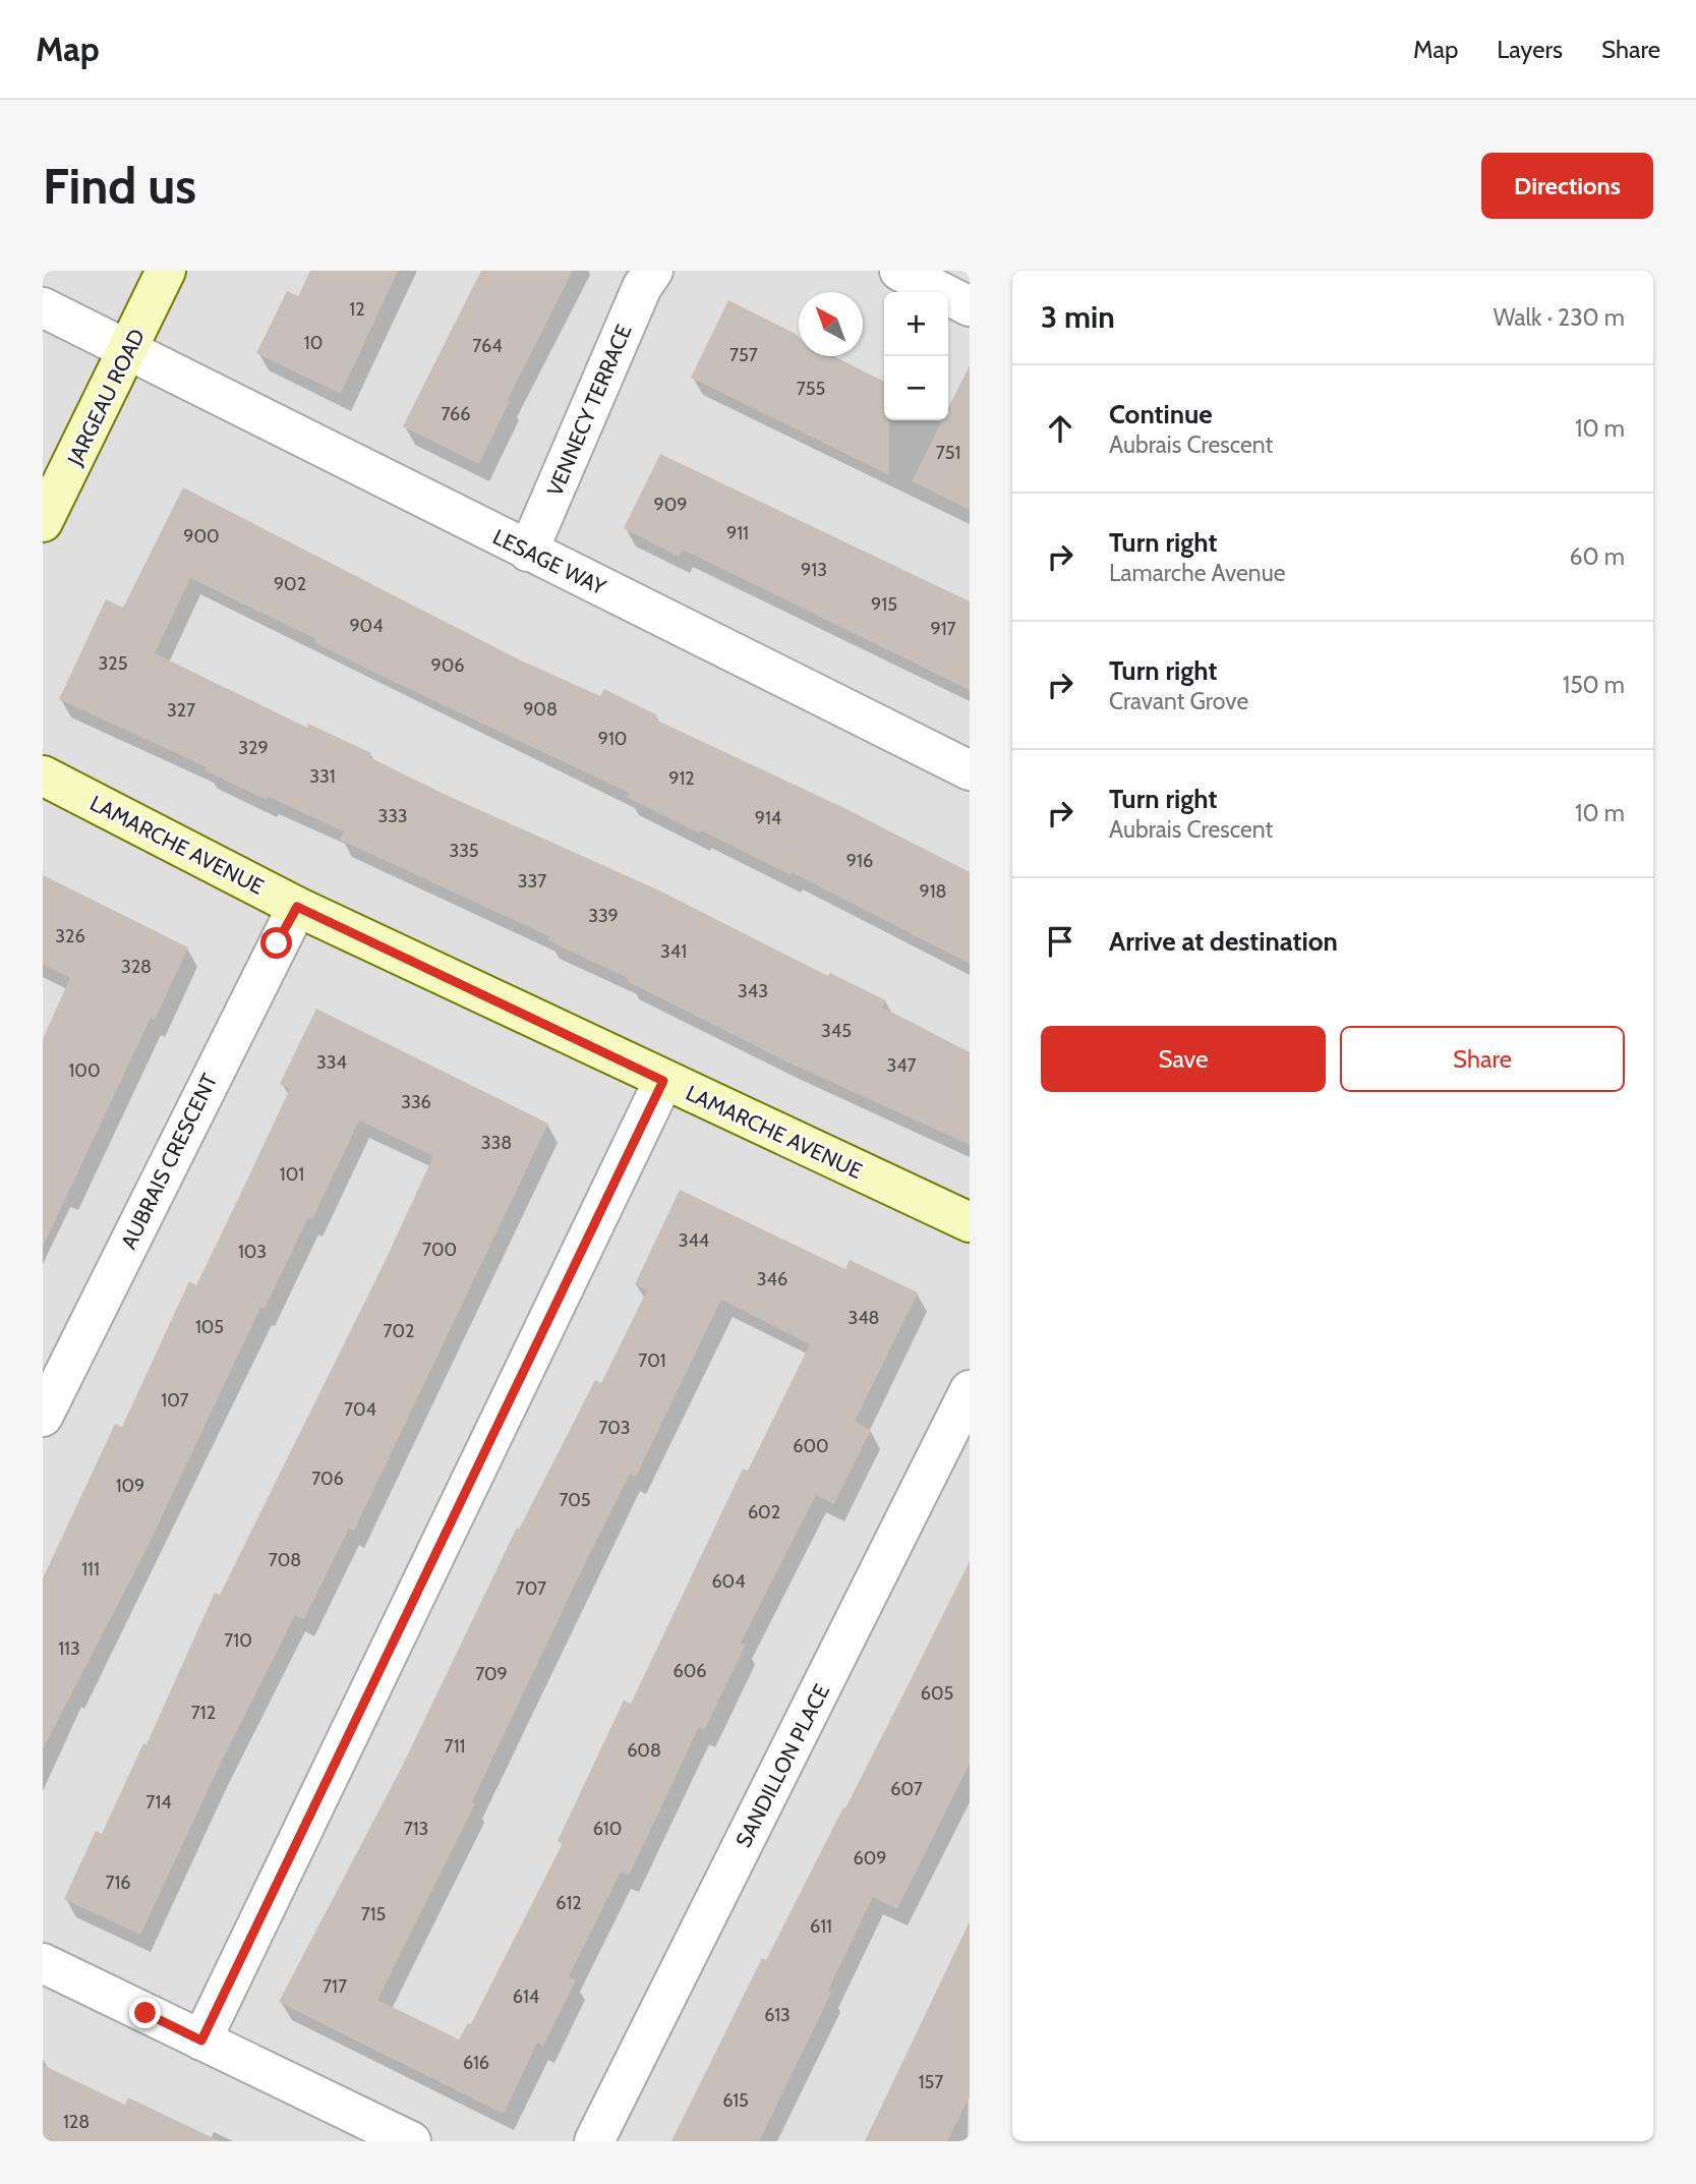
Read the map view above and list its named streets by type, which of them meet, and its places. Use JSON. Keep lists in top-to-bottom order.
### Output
{
  "streets": {
    "street": [
      "JARGEAU ROAD",
      "VENNECY TERRACE",
      "LESAGE WAY",
      "LAMARCHE AVENUE",
      "AUBRAIS CRESCENT",
      "SANDILLON PLACE"
    ]
  },
  "crossings": [
    ["JARGEAU ROAD", "LESAGE WAY"],
    ["VENNECY TERRACE", "LESAGE WAY"],
    ["LAMARCHE AVENUE", "AUBRAIS CRESCENT"]
  ],
  "house_numbers": [
    "12",
    "10",
    "764",
    "757",
    "755",
    "766",
    "751",
    "909",
    "911",
    "900",
    "913",
    "902",
    "915",
    "904",
    "917",
    "325",
    "906",
    "908",
    "327",
    "910",
    "329",
    "331",
    "912",
    "333",
    "914",
    "335",
    "916",
    "337",
    "918",
    "339",
    "326",
    "341",
    "328",
    "343",
    "345",
    "334",
    "347",
    "100",
    "336",
    "338",
    "101",
    "344",
    "700",
    "103",
    "346",
    "348",
    "105",
    "702",
    "701",
    "107",
    "704",
    "703",
    "600",
    "706",
    "109",
    "705",
    "602",
    "708",
    "111",
    "604",
    "707",
    "710",
    "113",
    "606",
    "709",
    "605",
    "712",
    "711",
    "608",
    "607",
    "714",
    "713",
    "610",
    "609",
    "716",
    "612",
    "715",
    "611",
    "717",
    "614",
    "613",
    "616",
    "157",
    "615",
    "128"
  ],
  "north": "top left",
  "page": {
    "header": "Map",
    "nav": ["Map", "Layers", "Share"],
    "buttons": [
      "Directions",
      ["Save", "Share"]
    ],
    "title": "Find us",
    "heading": ["3 min", "Walk · 230 m"],
    "map_buttons": ["+", "−"],
    "list": [
      ["Continue", "Aubrais Crescent", "10 m"],
      ["Turn right", "Lamarche Avenue", "60 m"],
      ["Turn right", "Cravant Grove", "150 m"],
      ["Turn right", "Aubrais Crescent", "10 m"],
      "Arrive at destination"
    ]
  }
}
